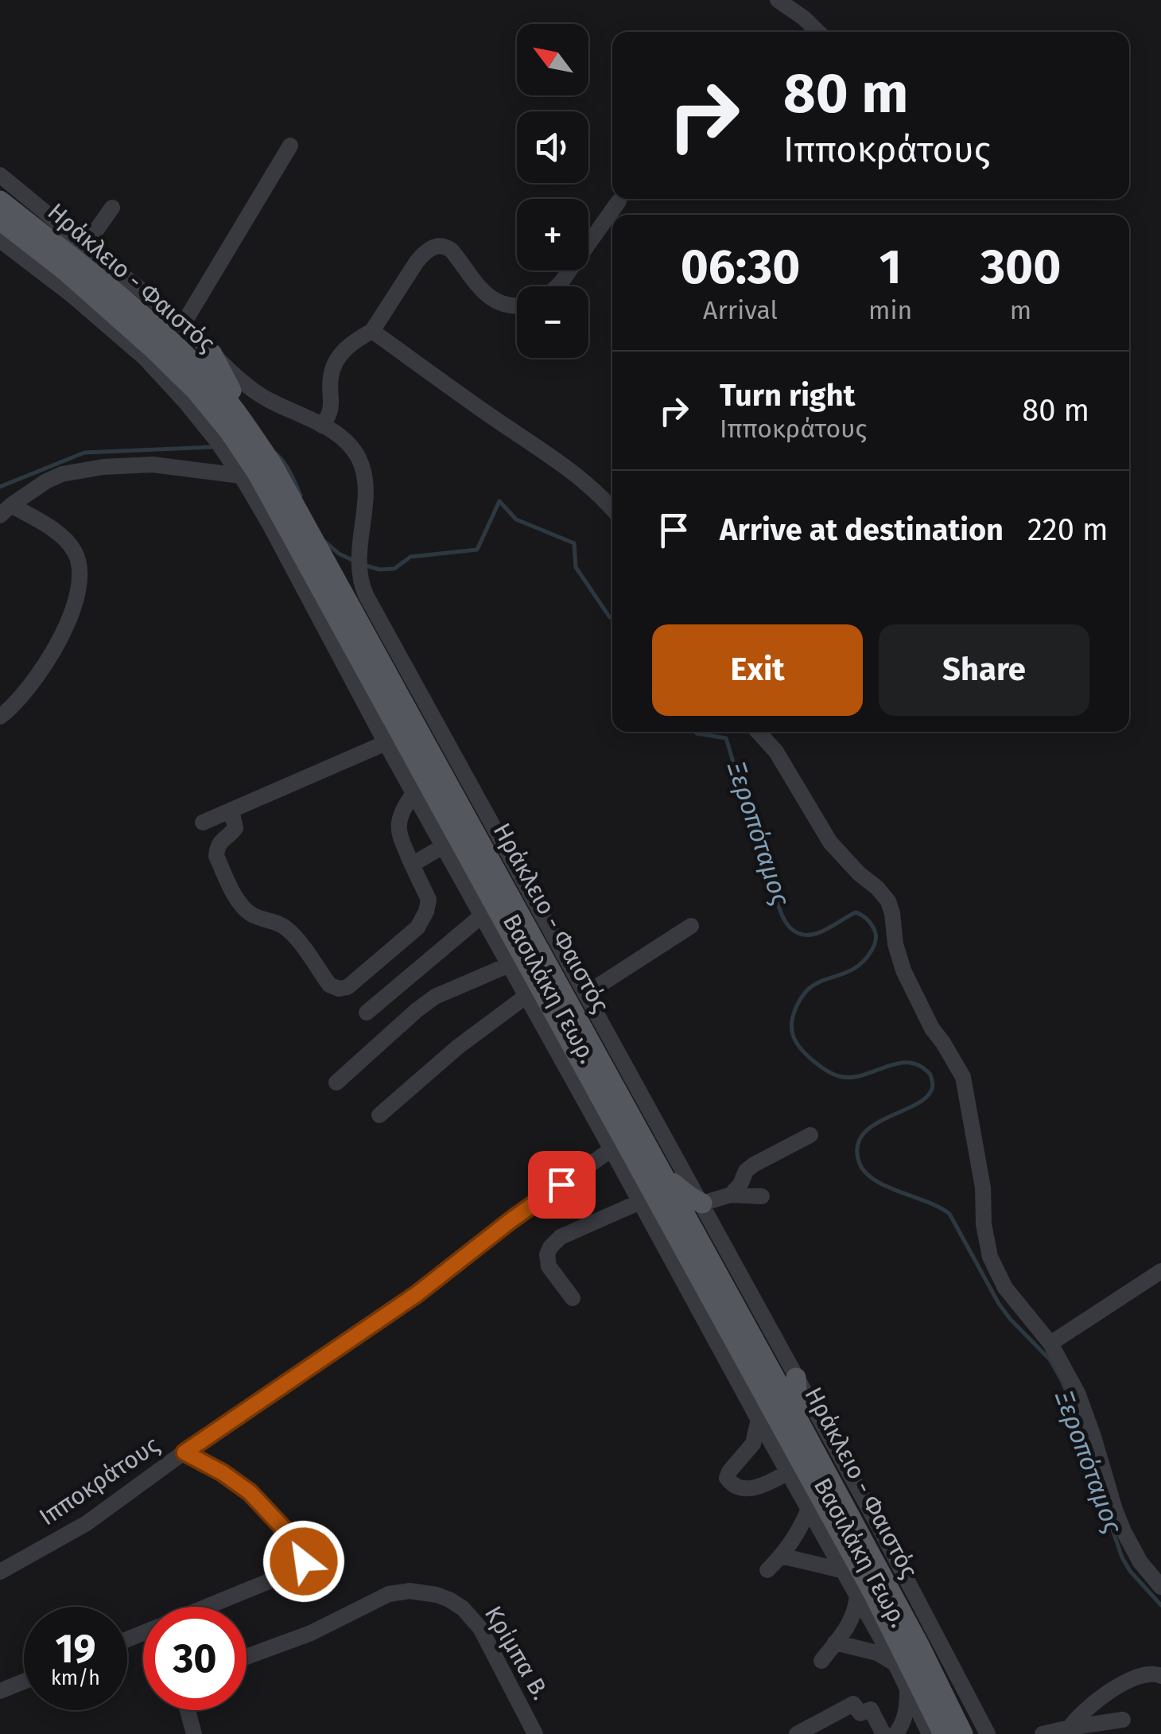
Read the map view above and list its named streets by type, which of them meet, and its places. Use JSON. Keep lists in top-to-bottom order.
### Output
{
  "streets": {
    "main road": ["Ηράκλειο - Φαιστός"],
    "street": ["Βασιλάκη Γεωρ.", "Ιπποκράτους", "Κρίμπα Β."]
  },
  "crossings": [
    ["Ηράκλειο - Φαιστός", "Βασιλάκη Γεωρ."],
    ["Βασιλάκη Γεωρ.", "Ιπποκράτους"]
  ],
  "water": ["Ξεροπόταμος"],
  "north": "top left",
  "page": {
    "map_buttons": ["+", "−"],
    "turn": ["80 m", "Ιπποκράτους"],
    "eta": [
      "06:30",
      "Arrival",
      "1",
      "min",
      "300",
      "m"
    ],
    "list": [
      {
        "name": "Turn right",
        "note": "Ιπποκράτους",
        "value": "80 m"
      },
      {
        "name": "Arrive at destination",
        "value": "220 m"
      }
    ],
    "buttons": ["Exit", "Share"],
    "speed": "19 km/h",
    "limit": "30"
  }
}
